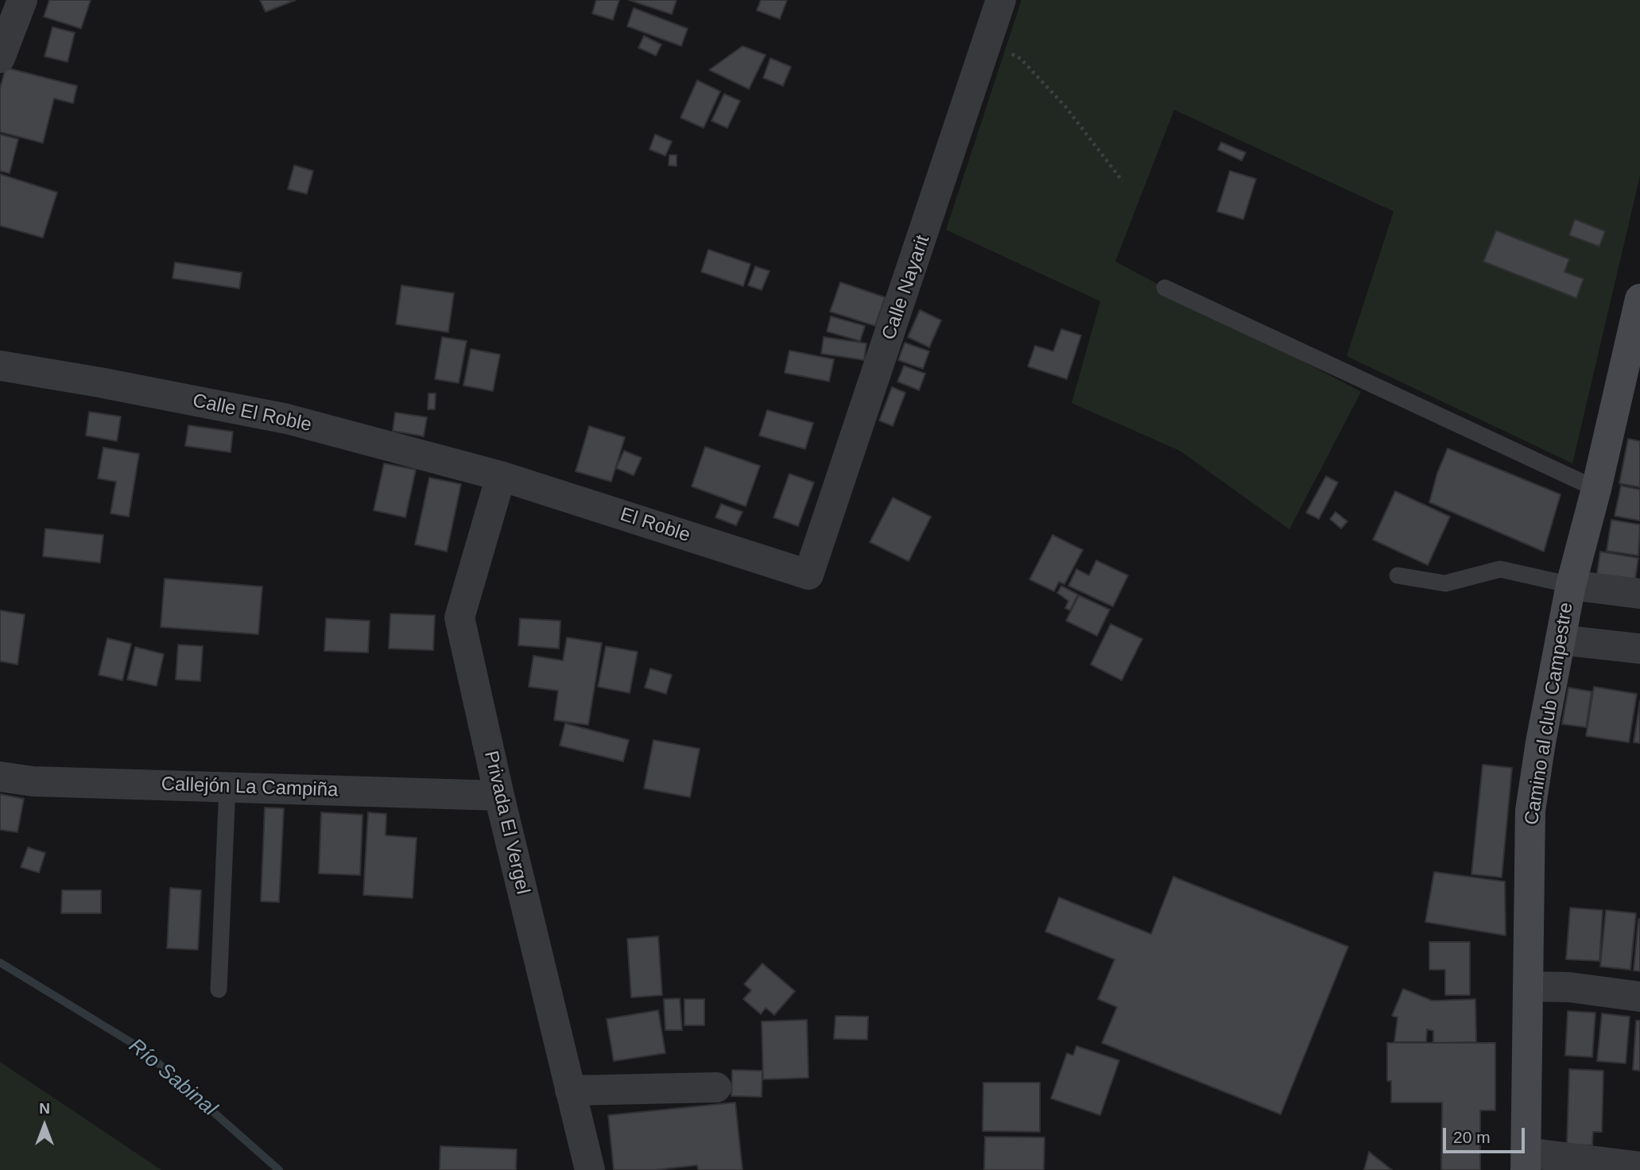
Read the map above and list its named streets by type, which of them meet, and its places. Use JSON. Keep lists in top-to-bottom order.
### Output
{
  "streets": {
    "main road": ["Camino al club Campestre"],
    "street": [
      "Calle Nayarit",
      "Calle El Roble",
      "El Roble",
      "Callejón La Campiña",
      "Privada El Vergel"
    ]
  },
  "crossings": [
    ["Calle Nayarit", "El Roble"],
    ["Calle El Roble", "El Roble"],
    ["Calle El Roble", "Privada El Vergel"],
    ["El Roble", "Privada El Vergel"],
    ["Callejón La Campiña", "Privada El Vergel"]
  ],
  "water": ["Río Sabinal"],
  "scale_bar": "20 m",
  "north": "top"
}
